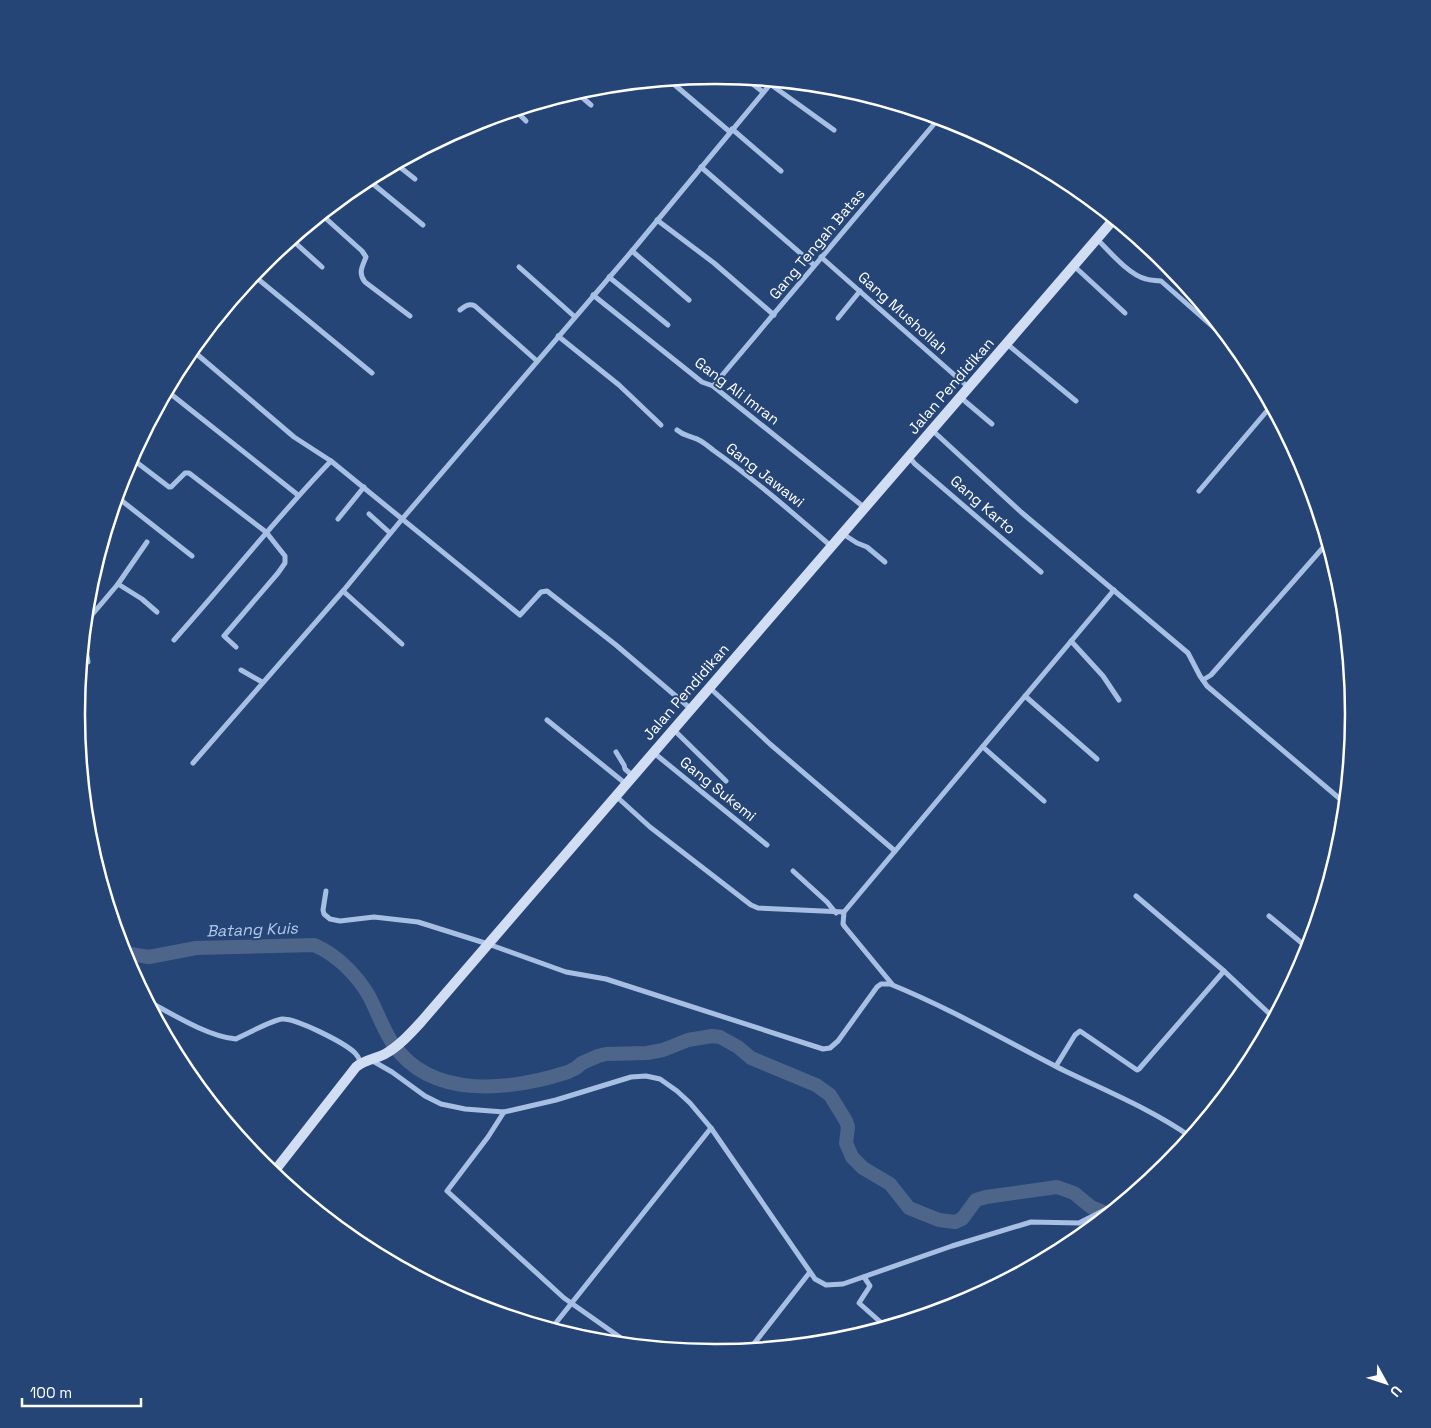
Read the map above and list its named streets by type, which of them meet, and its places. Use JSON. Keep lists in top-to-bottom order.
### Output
{
  "streets": {
    "main road": ["Jalan Pendidikan"],
    "street": [
      "Gang Tengah Batas",
      "Gang Mushollah",
      "Gang Ali Imran",
      "Gang Jawawi",
      "Gang Karto",
      "Gang Sukemi"
    ]
  },
  "crossings": [
    ["Gang Tengah Batas", "Gang Mushollah"],
    ["Gang Tengah Batas", "Gang Ali Imran"],
    ["Gang Mushollah", "Jalan Pendidikan"],
    ["Jalan Pendidikan", "Gang Ali Imran"],
    ["Jalan Pendidikan", "Gang Jawawi"],
    ["Jalan Pendidikan", "Gang Karto"],
    ["Jalan Pendidikan", "Gang Sukemi"]
  ],
  "water": ["Batang Kuis"],
  "scale_bar": "100 m",
  "north": "bottom right"
}
